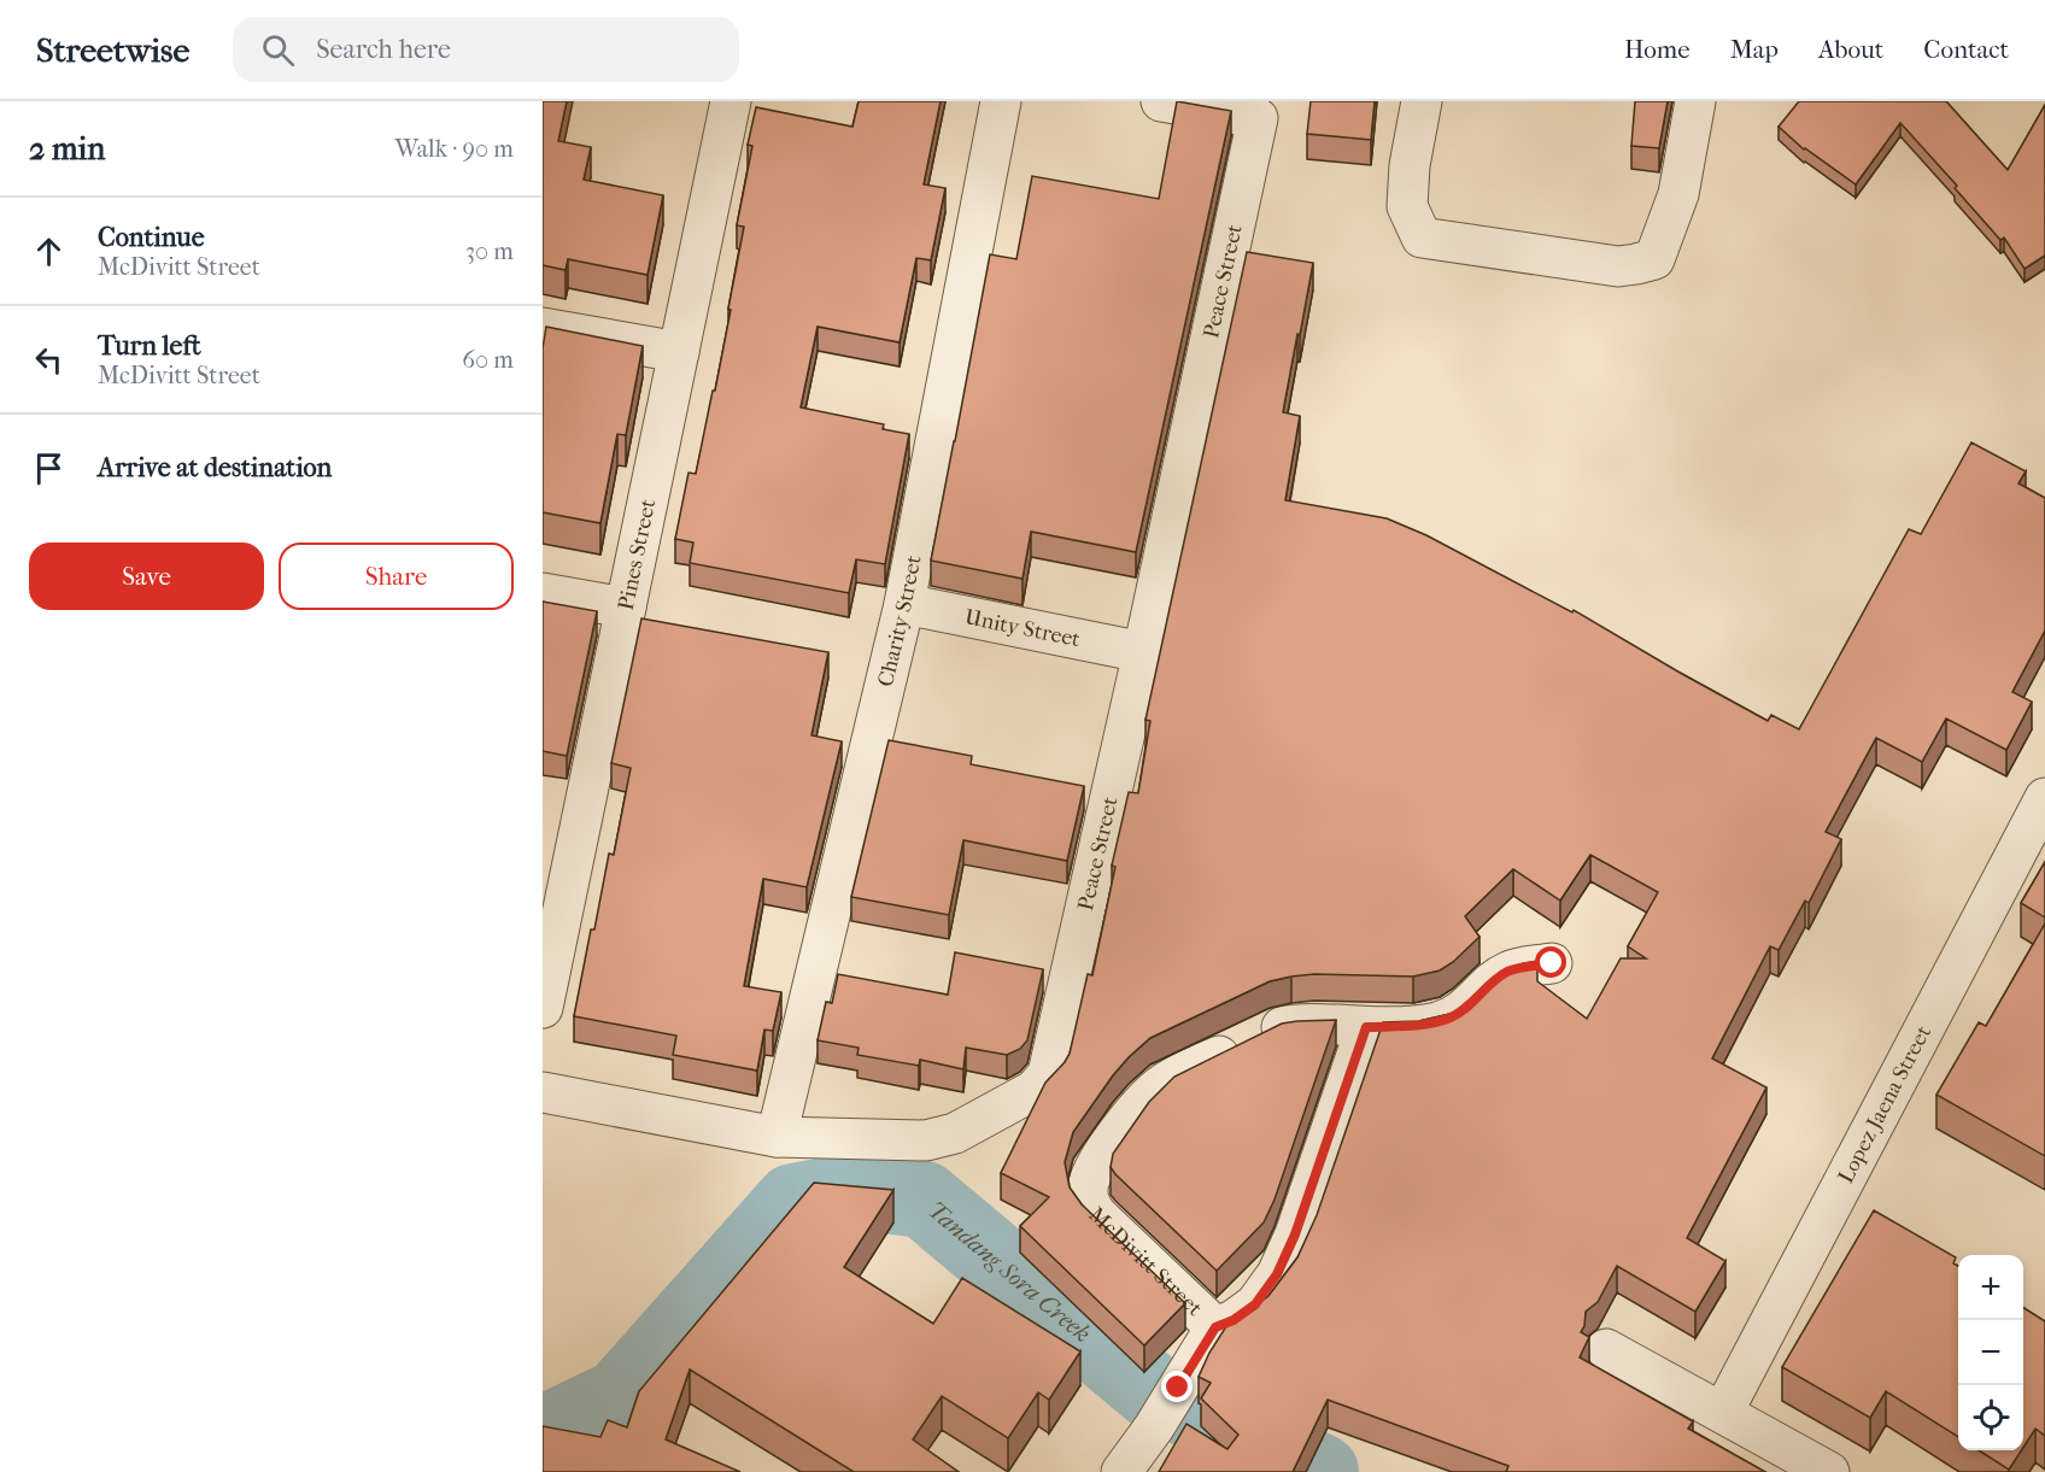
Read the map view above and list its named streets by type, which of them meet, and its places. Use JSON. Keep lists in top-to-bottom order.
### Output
{
  "streets": {
    "street": [
      "Peace Street",
      "Pines Street",
      "Charity Street",
      "Unity Street",
      "Lopez Jaena Street",
      "McDivitt Street"
    ]
  },
  "crossings": [
    ["Peace Street", "Charity Street"],
    ["Peace Street", "Unity Street"],
    ["Charity Street", "Unity Street"]
  ],
  "water": ["Tandang Sora Creek"],
  "page": {
    "header": "Streetwise",
    "search": "Search here",
    "nav": [
      "Home",
      "Map",
      "About",
      "Contact"
    ],
    "heading": ["2 min", "Walk · 90 m"],
    "list": [
      ["Continue", "McDivitt Street", "30 m"],
      ["Turn left", "McDivitt Street", "60 m"],
      "Arrive at destination"
    ],
    "buttons": ["Save", "Share"],
    "map_buttons": ["+", "−"]
  }
}
